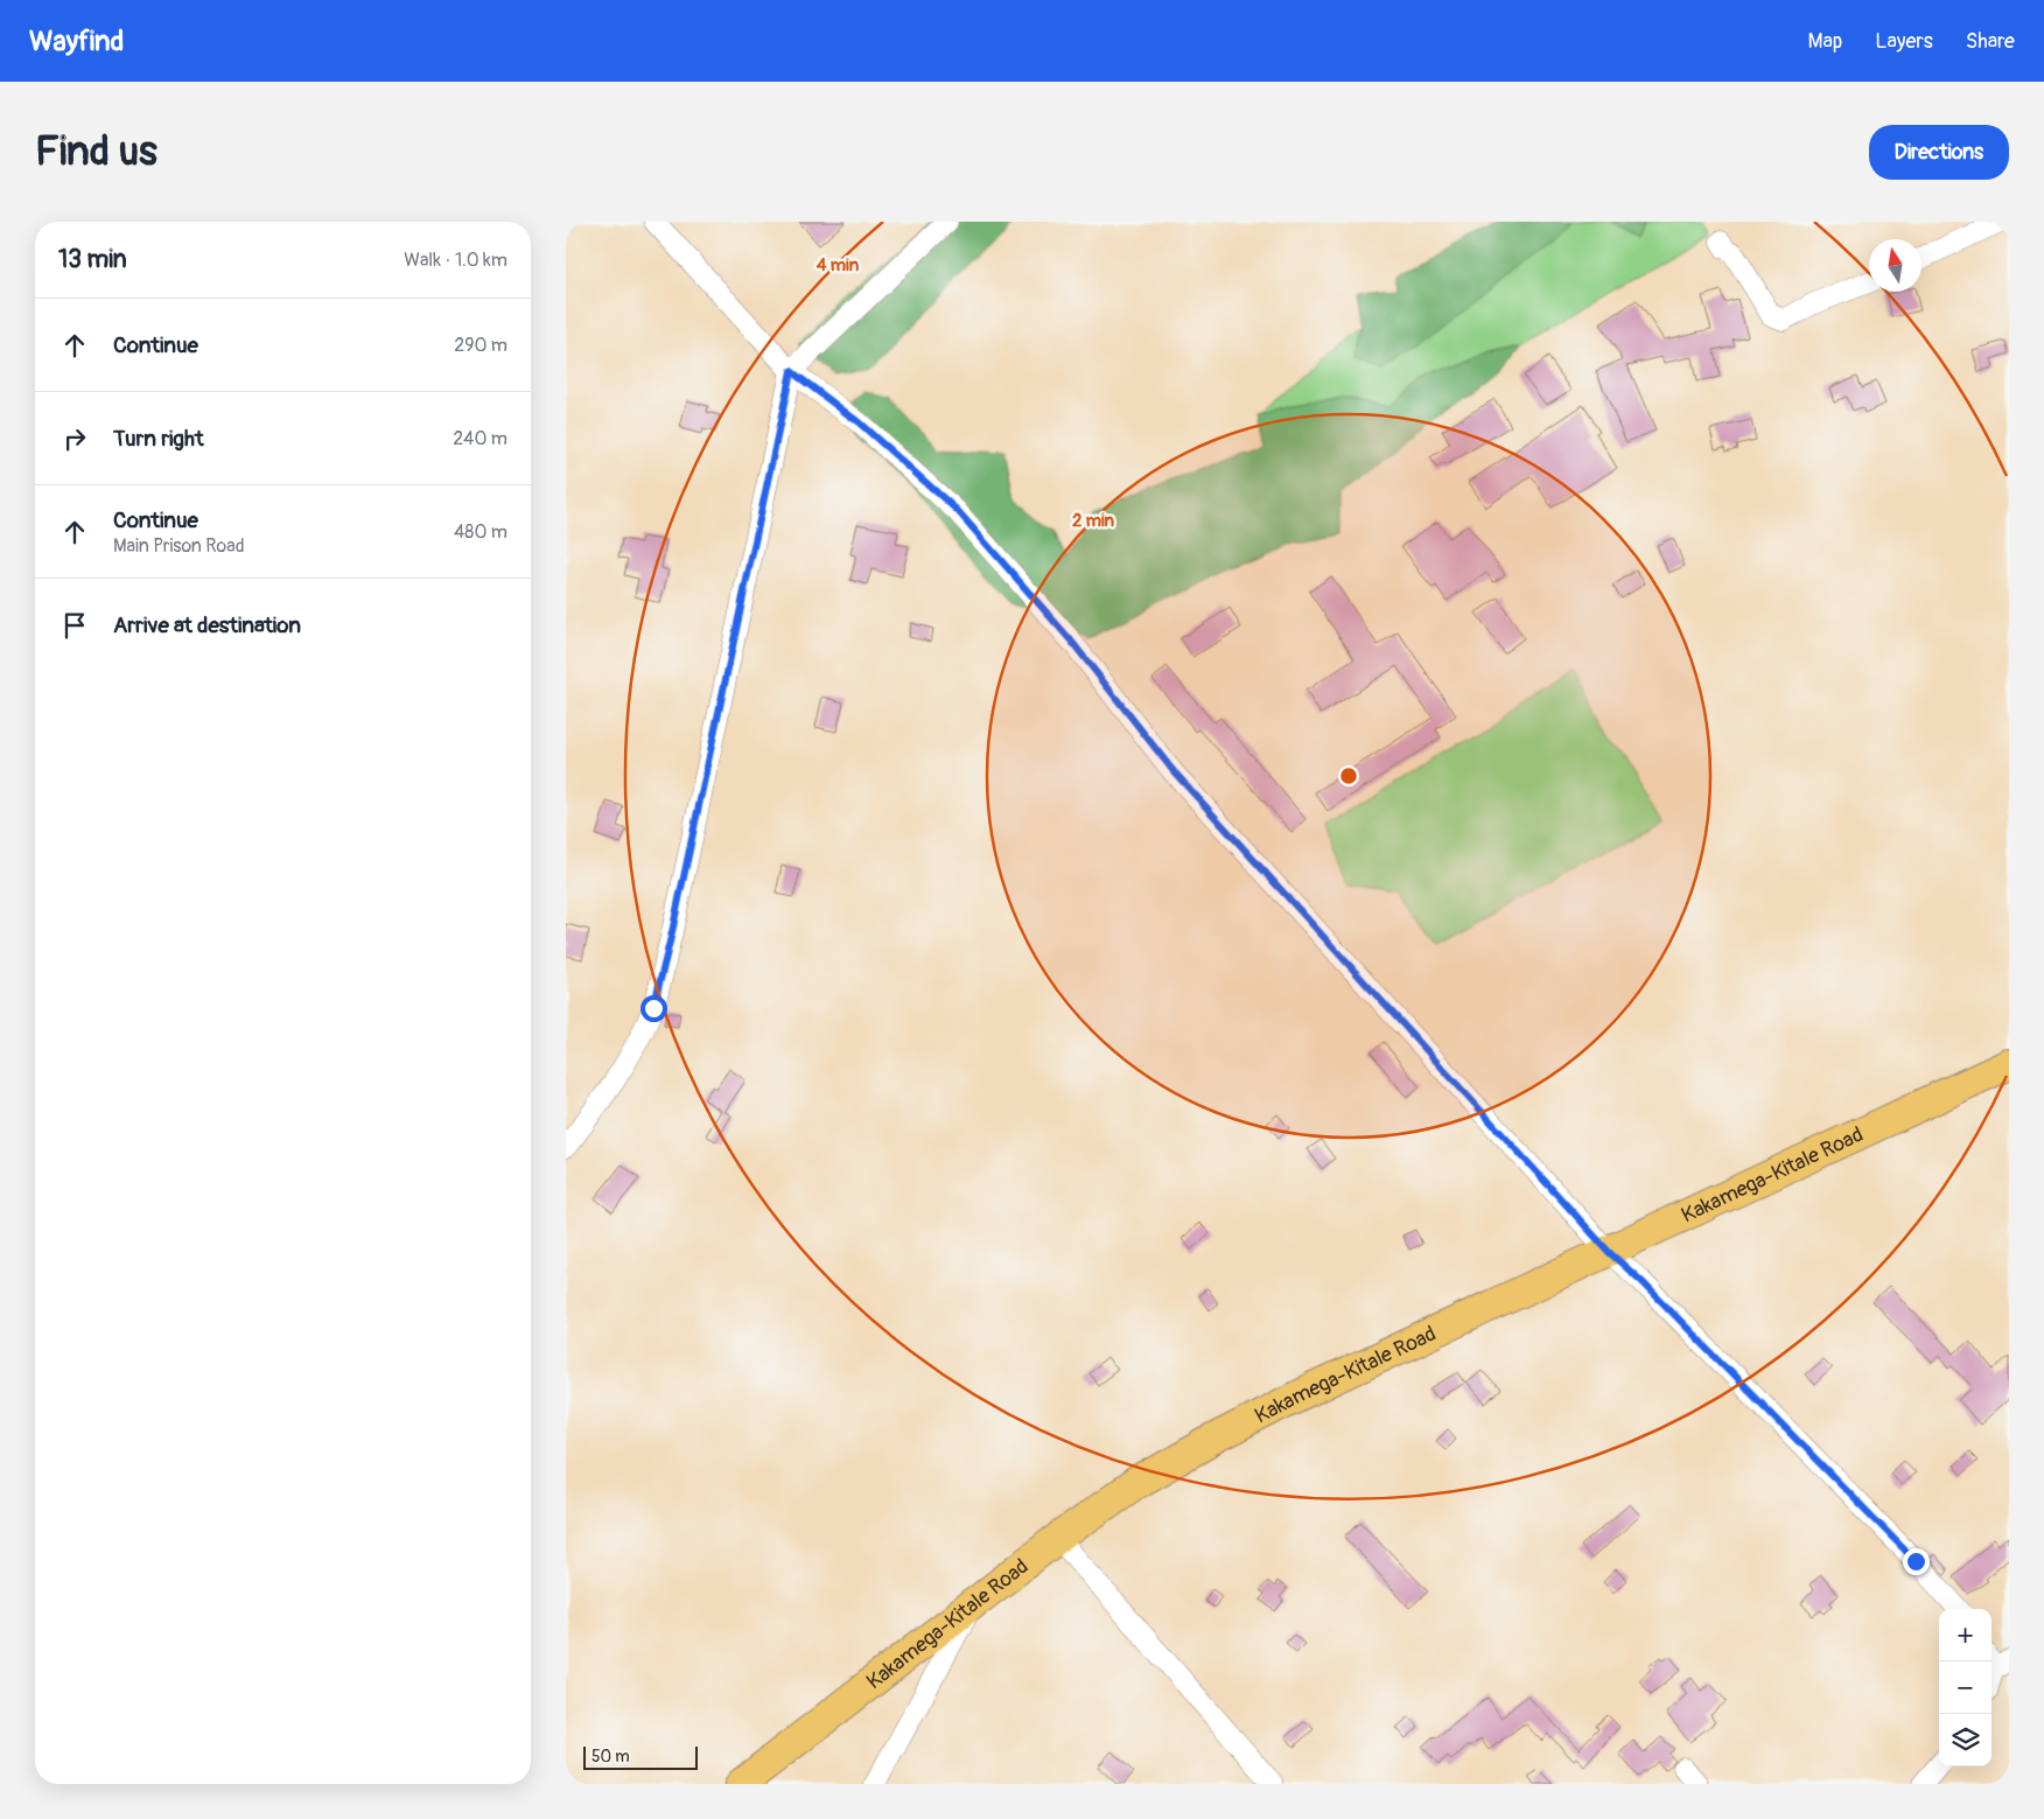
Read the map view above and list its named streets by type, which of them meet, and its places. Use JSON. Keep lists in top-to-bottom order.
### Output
{
  "streets": {
    "highway": ["Kakamega-Kitale Road"]
  },
  "scale_bar": "50 m",
  "north": "top",
  "page": {
    "header": "Wayfind",
    "nav": ["Map", "Layers", "Share"],
    "buttons": "Directions",
    "title": "Find us",
    "heading": ["13 min", "Walk · 1.0 km"],
    "list": [
      ["Continue", "290 m"],
      ["Turn right", "240 m"],
      ["Continue", "Main Prison Road", "480 m"],
      "Arrive at destination"
    ],
    "map_buttons": ["+", "−"],
    "scale": "50 m"
  },
  "rings": ["4 min", "2 min"]
}
